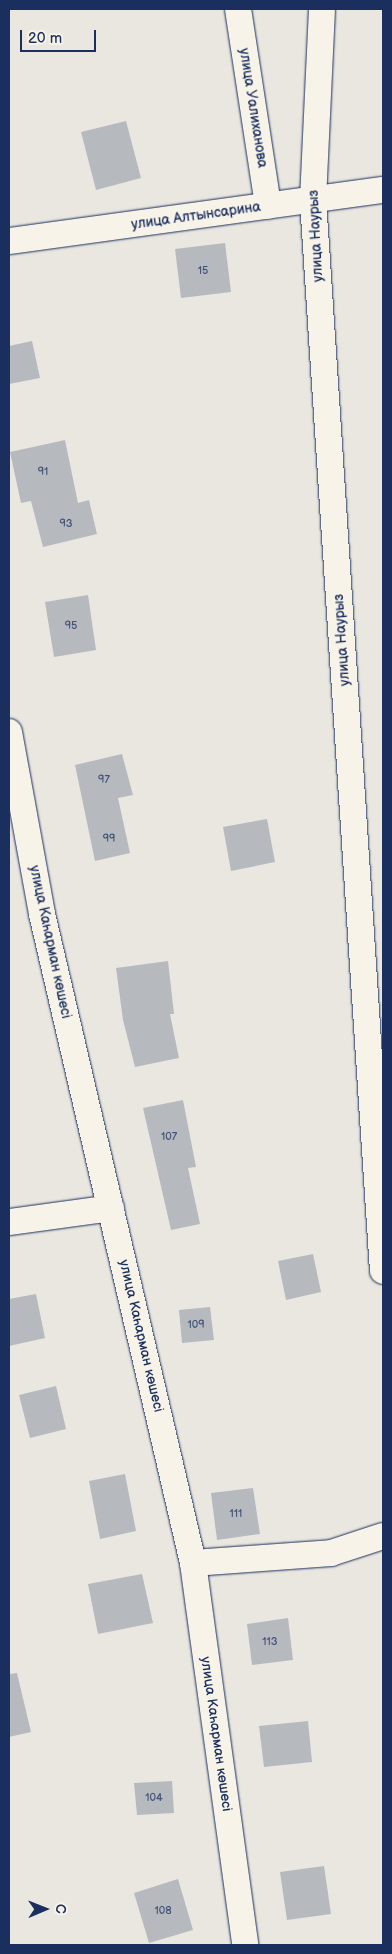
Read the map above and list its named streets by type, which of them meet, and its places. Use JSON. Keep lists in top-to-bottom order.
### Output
{
  "streets": {
    "street": [
      "улица Уалиханова",
      "улица Алтынсарина",
      "улица Наурыз",
      "улица Каһарман көшесі"
    ]
  },
  "crossings": [
    ["улица Уалиханова", "улица Алтынсарина"],
    ["улица Алтынсарина", "улица Наурыз"]
  ],
  "house_numbers": [
    "15",
    "91",
    "93",
    "95",
    "97",
    "99",
    "107",
    "109",
    "111",
    "113",
    "104",
    "108"
  ],
  "scale_bar": "20 m",
  "north": "right"
}
